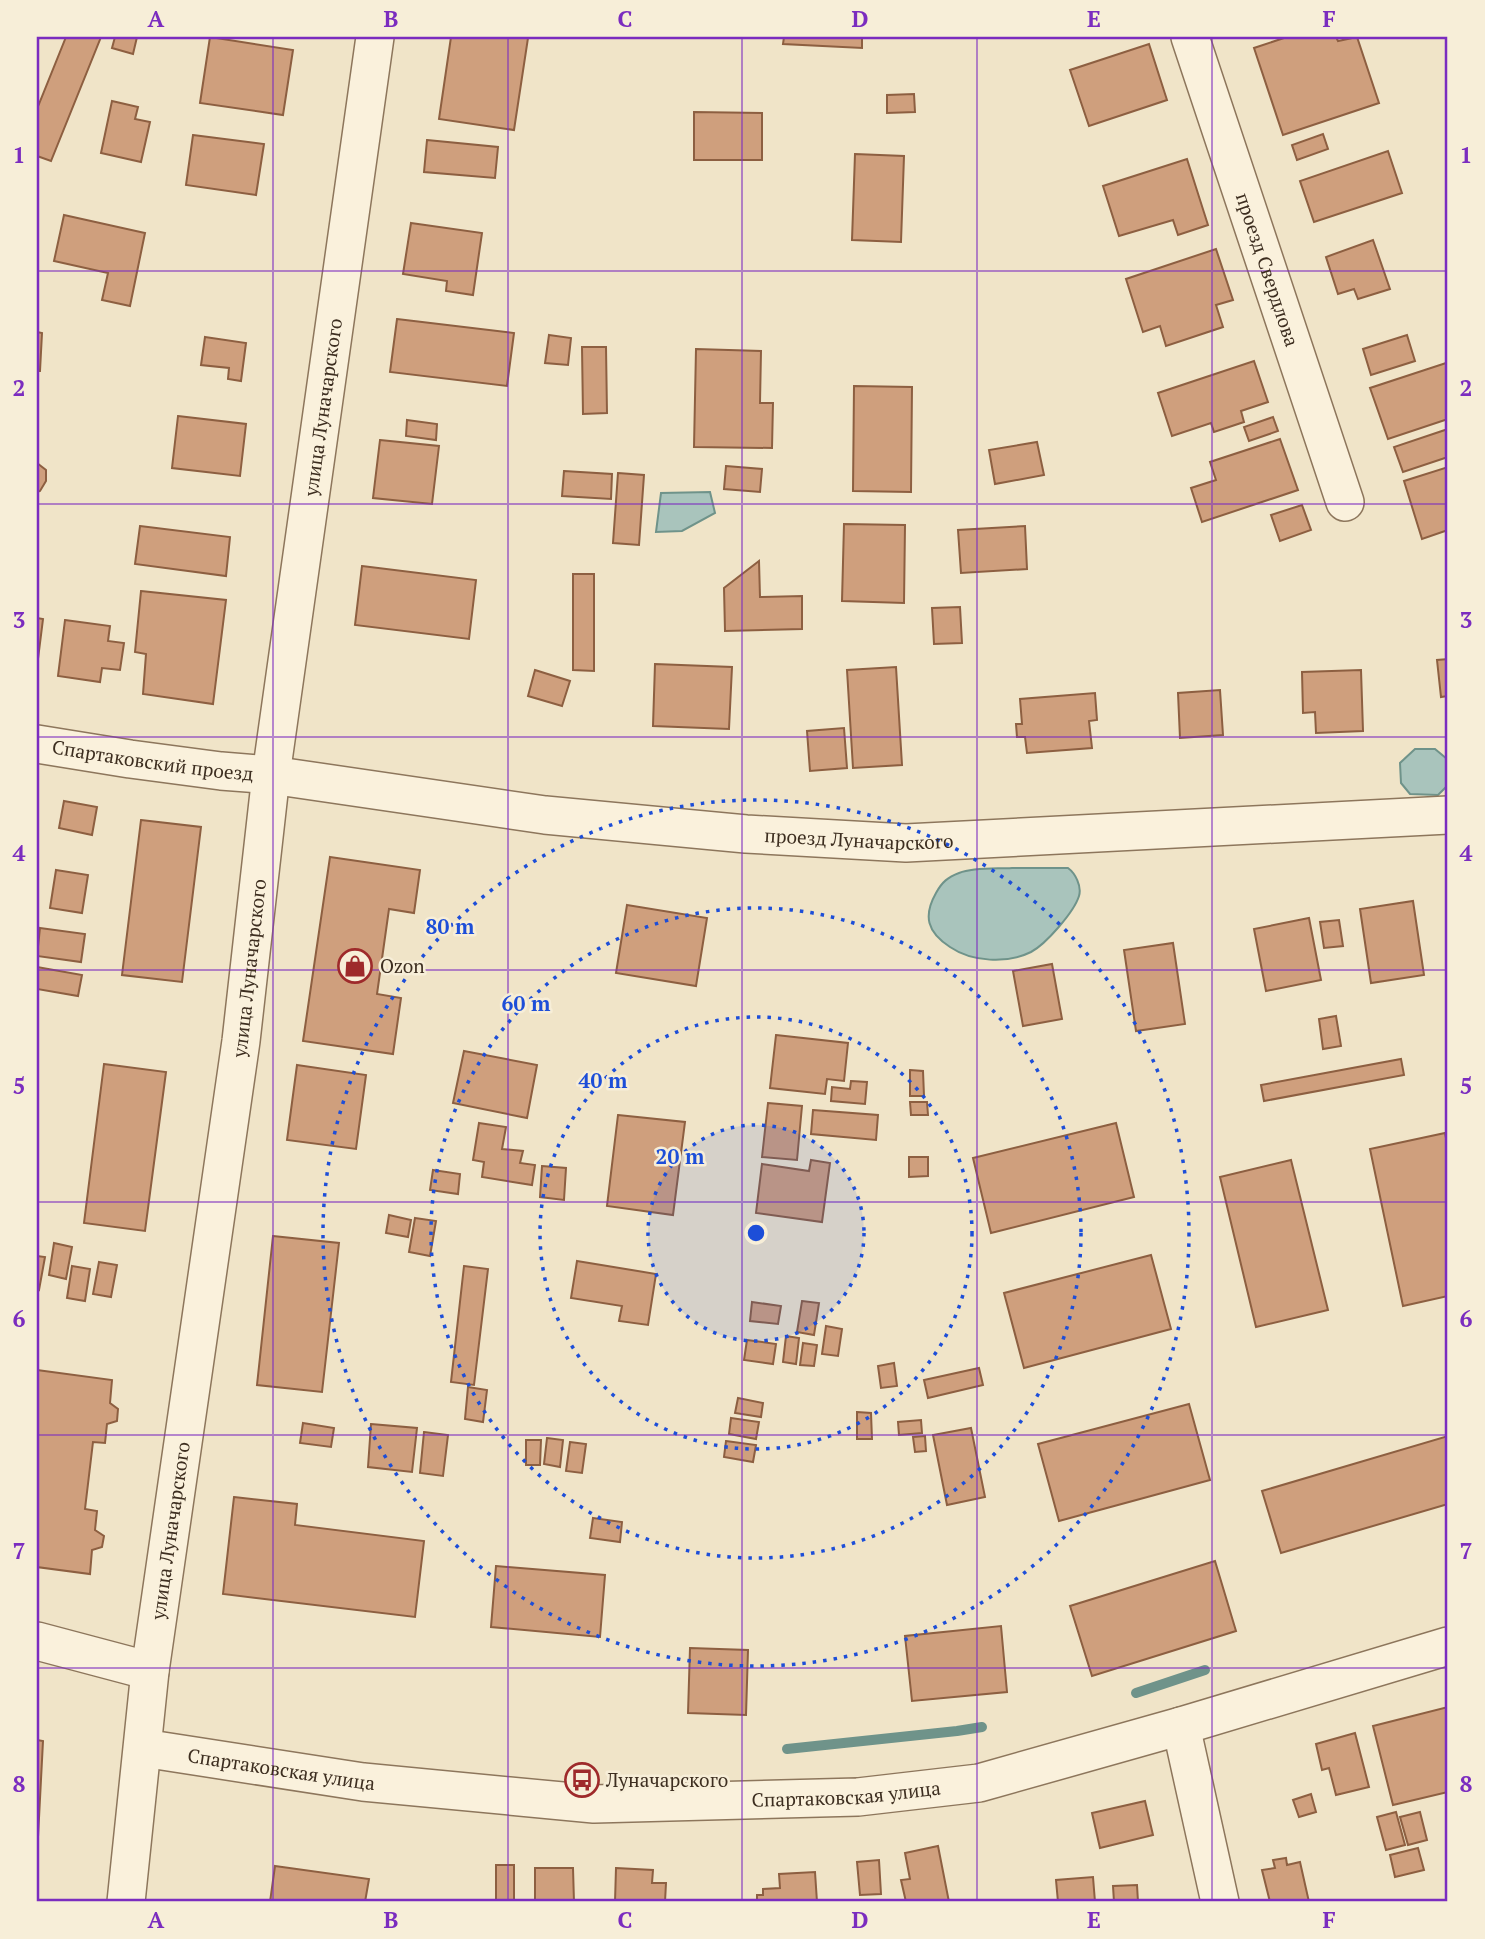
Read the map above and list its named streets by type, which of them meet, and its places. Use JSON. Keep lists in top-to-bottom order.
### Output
{
  "streets": {
    "street": [
      "проезд Свердлова",
      "улица Луначарского",
      "Спартаковский проезд",
      "проезд Луначарского",
      "Спартаковская улица"
    ]
  },
  "crossings": [
    ["улица Луначарского", "Спартаковский проезд"],
    ["улица Луначарского", "проезд Луначарского"],
    ["улица Луначарского", "Спартаковская улица"],
    ["Спартаковский проезд", "проезд Луначарского"]
  ],
  "places": {
    "shop": ["Ozon"],
    "bus stop": ["Луначарского"]
  },
  "grid": {
    "columns": [
      "A",
      "B",
      "C",
      "D",
      "E",
      "F"
    ],
    "rows": [
      "1",
      "2",
      "3",
      "4",
      "5",
      "6",
      "7",
      "8"
    ]
  },
  "rings": [
    "80 m",
    "60 m",
    "40 m",
    "20 m"
  ]
}
